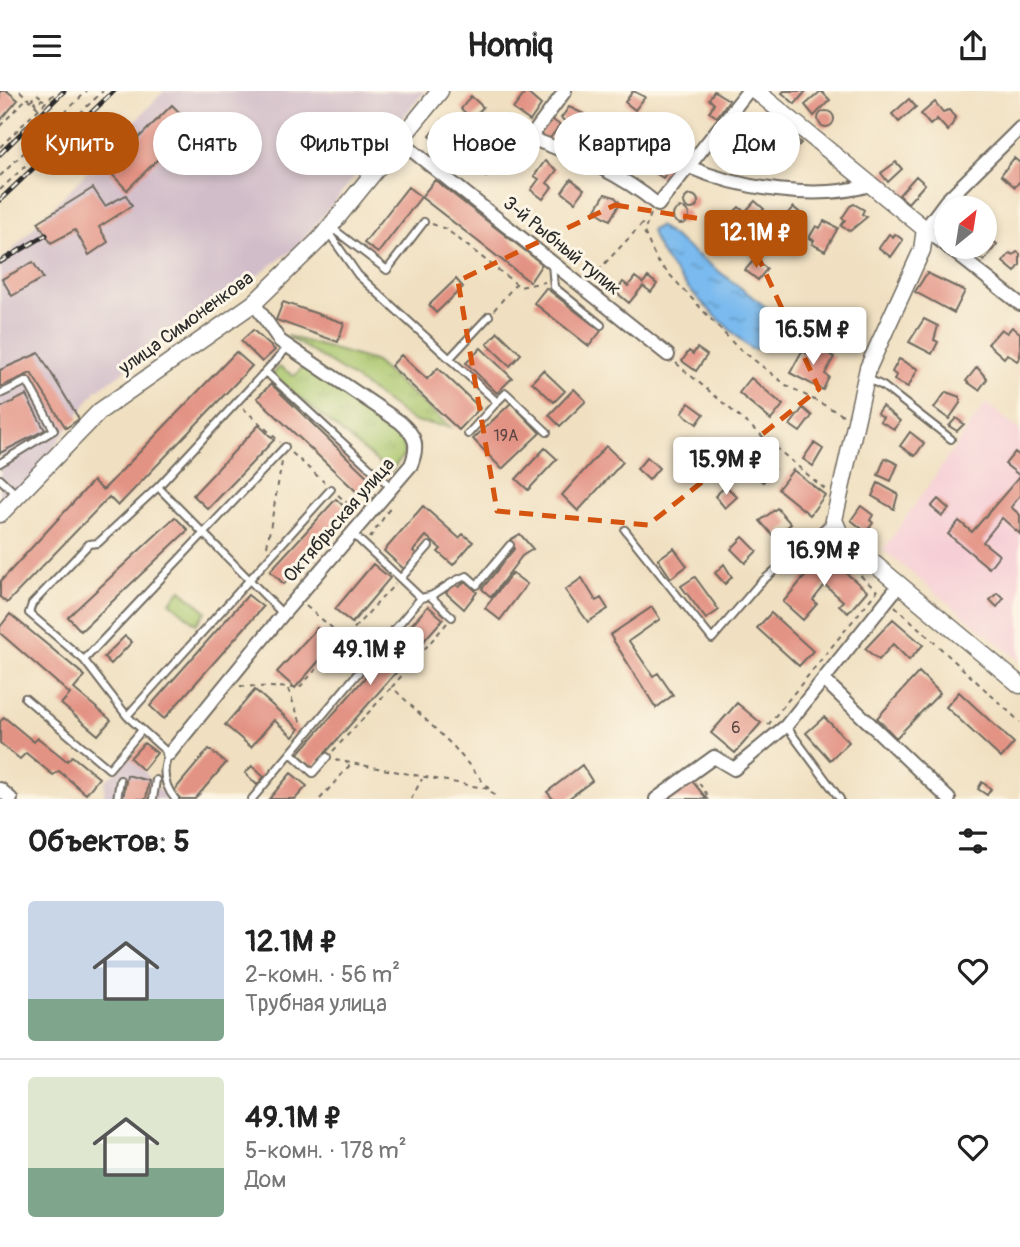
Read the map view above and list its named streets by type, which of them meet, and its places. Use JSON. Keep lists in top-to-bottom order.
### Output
{
  "streets": {
    "street": ["3-й Рыбный тупик", "улица Симоненкова", "Октябрьская улица"]
  },
  "crossings": [
    ["улица Симоненкова", "Октябрьская улица"]
  ],
  "house_numbers": ["19А", "6"],
  "north": "top right",
  "page": {
    "header": "Homiq",
    "chip": [
      "Купить",
      "Снять",
      "Фильтры",
      "Новое",
      "Квартира",
      "Дом"
    ],
    "price": [
      "12.1M ₽",
      "16.5M ₽",
      "15.9M ₽",
      "16.9M ₽",
      "49.1M ₽"
    ],
    "heading": "Объектов: 5",
    "list": [
      {
        "name": "12.1M ₽",
        "note": "2-комн. · 56 m² · Трубная улица"
      },
      {
        "name": "49.1M ₽",
        "note": "5-комн. · 178 m² · Дом"
      }
    ]
  }
}
